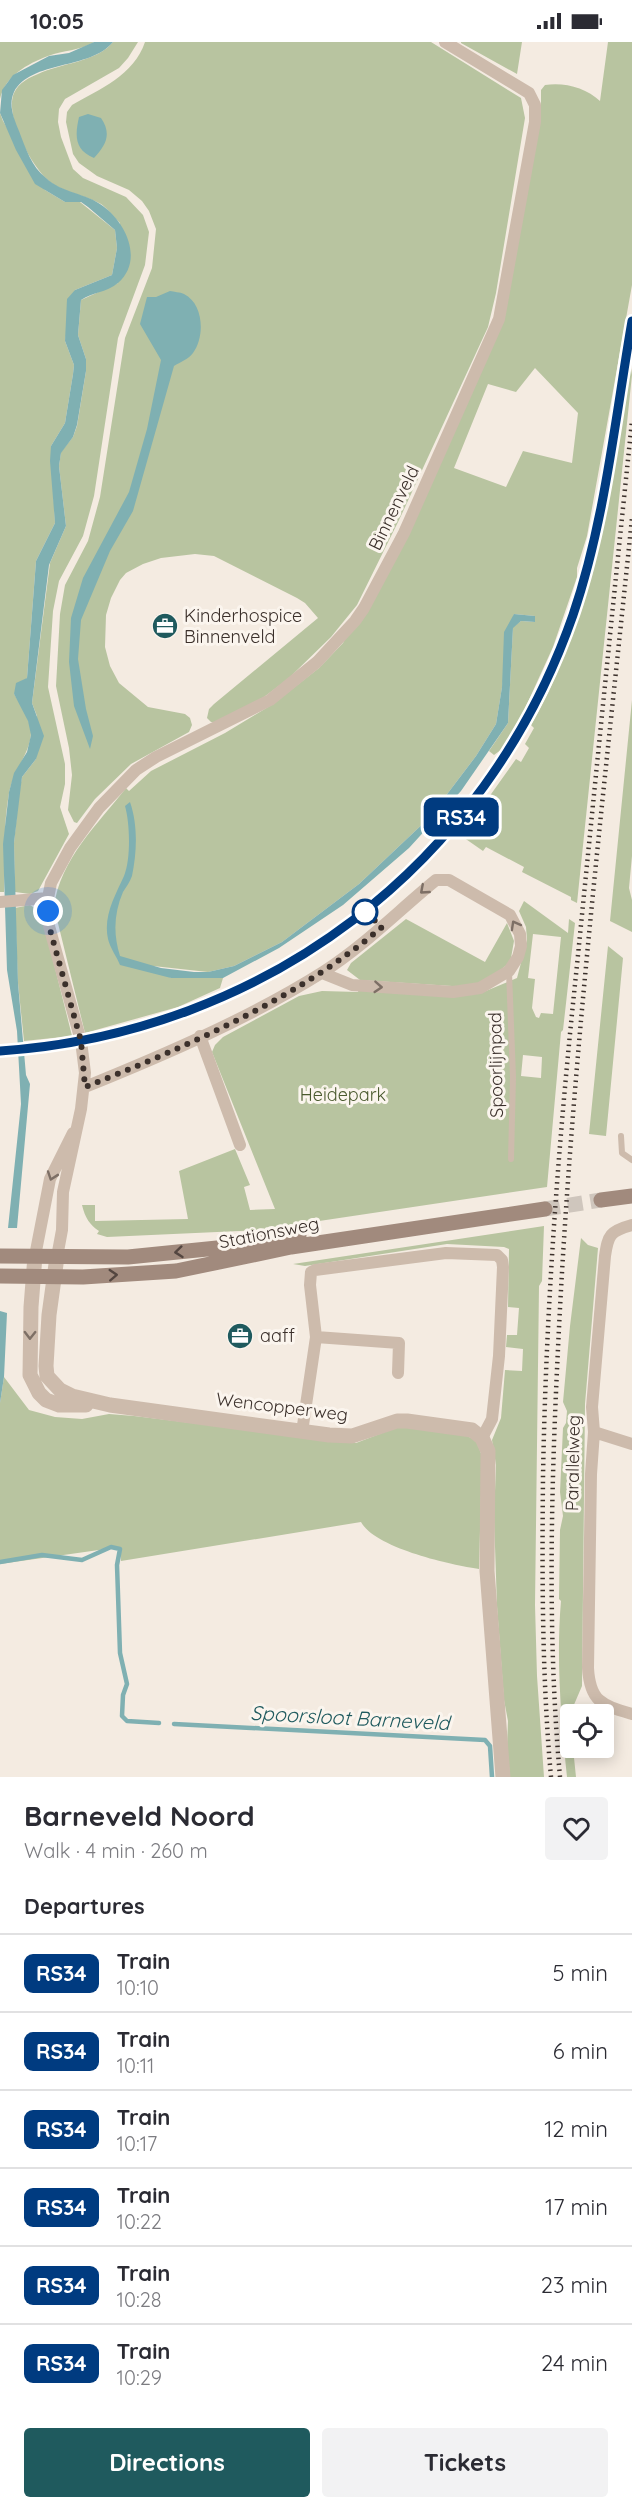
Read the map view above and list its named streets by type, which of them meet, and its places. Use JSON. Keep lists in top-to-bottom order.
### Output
{
  "streets": {
    "main road": ["Stationsweg"],
    "street": ["Binnenveld", "Wencopperweg", "Parallelweg"],
    "lane": ["Spoorlijnpad"]
  },
  "crossings": [
    ["Binnenveld", "Stationsweg"],
    ["Stationsweg", "Wencopperweg"]
  ],
  "water": ["Spoorsloot Barneveld"],
  "parks": ["Heidepark"],
  "places": {
    "office": ["Kinderhospice Binnenveld", "aaff"]
  },
  "page": {
    "status": "10:05",
    "on_map": "RS34",
    "heading": [
      ["Barneveld Noord", "Walk · 4 min · 260 m"],
      "Departures"
    ],
    "list": [
      {
        "mark": "RS34",
        "name": "Train",
        "note": "10:10",
        "value": "5 min"
      },
      {
        "mark": "RS34",
        "name": "Train",
        "note": "10:11",
        "value": "6 min"
      },
      {
        "mark": "RS34",
        "name": "Train",
        "note": "10:17",
        "value": "12 min"
      },
      {
        "mark": "RS34",
        "name": "Train",
        "note": "10:22",
        "value": "17 min"
      },
      {
        "mark": "RS34",
        "name": "Train",
        "note": "10:28",
        "value": "23 min"
      },
      {
        "mark": "RS34",
        "name": "Train",
        "note": "10:29",
        "value": "24 min"
      }
    ],
    "buttons": ["Directions", "Tickets"]
  }
}
